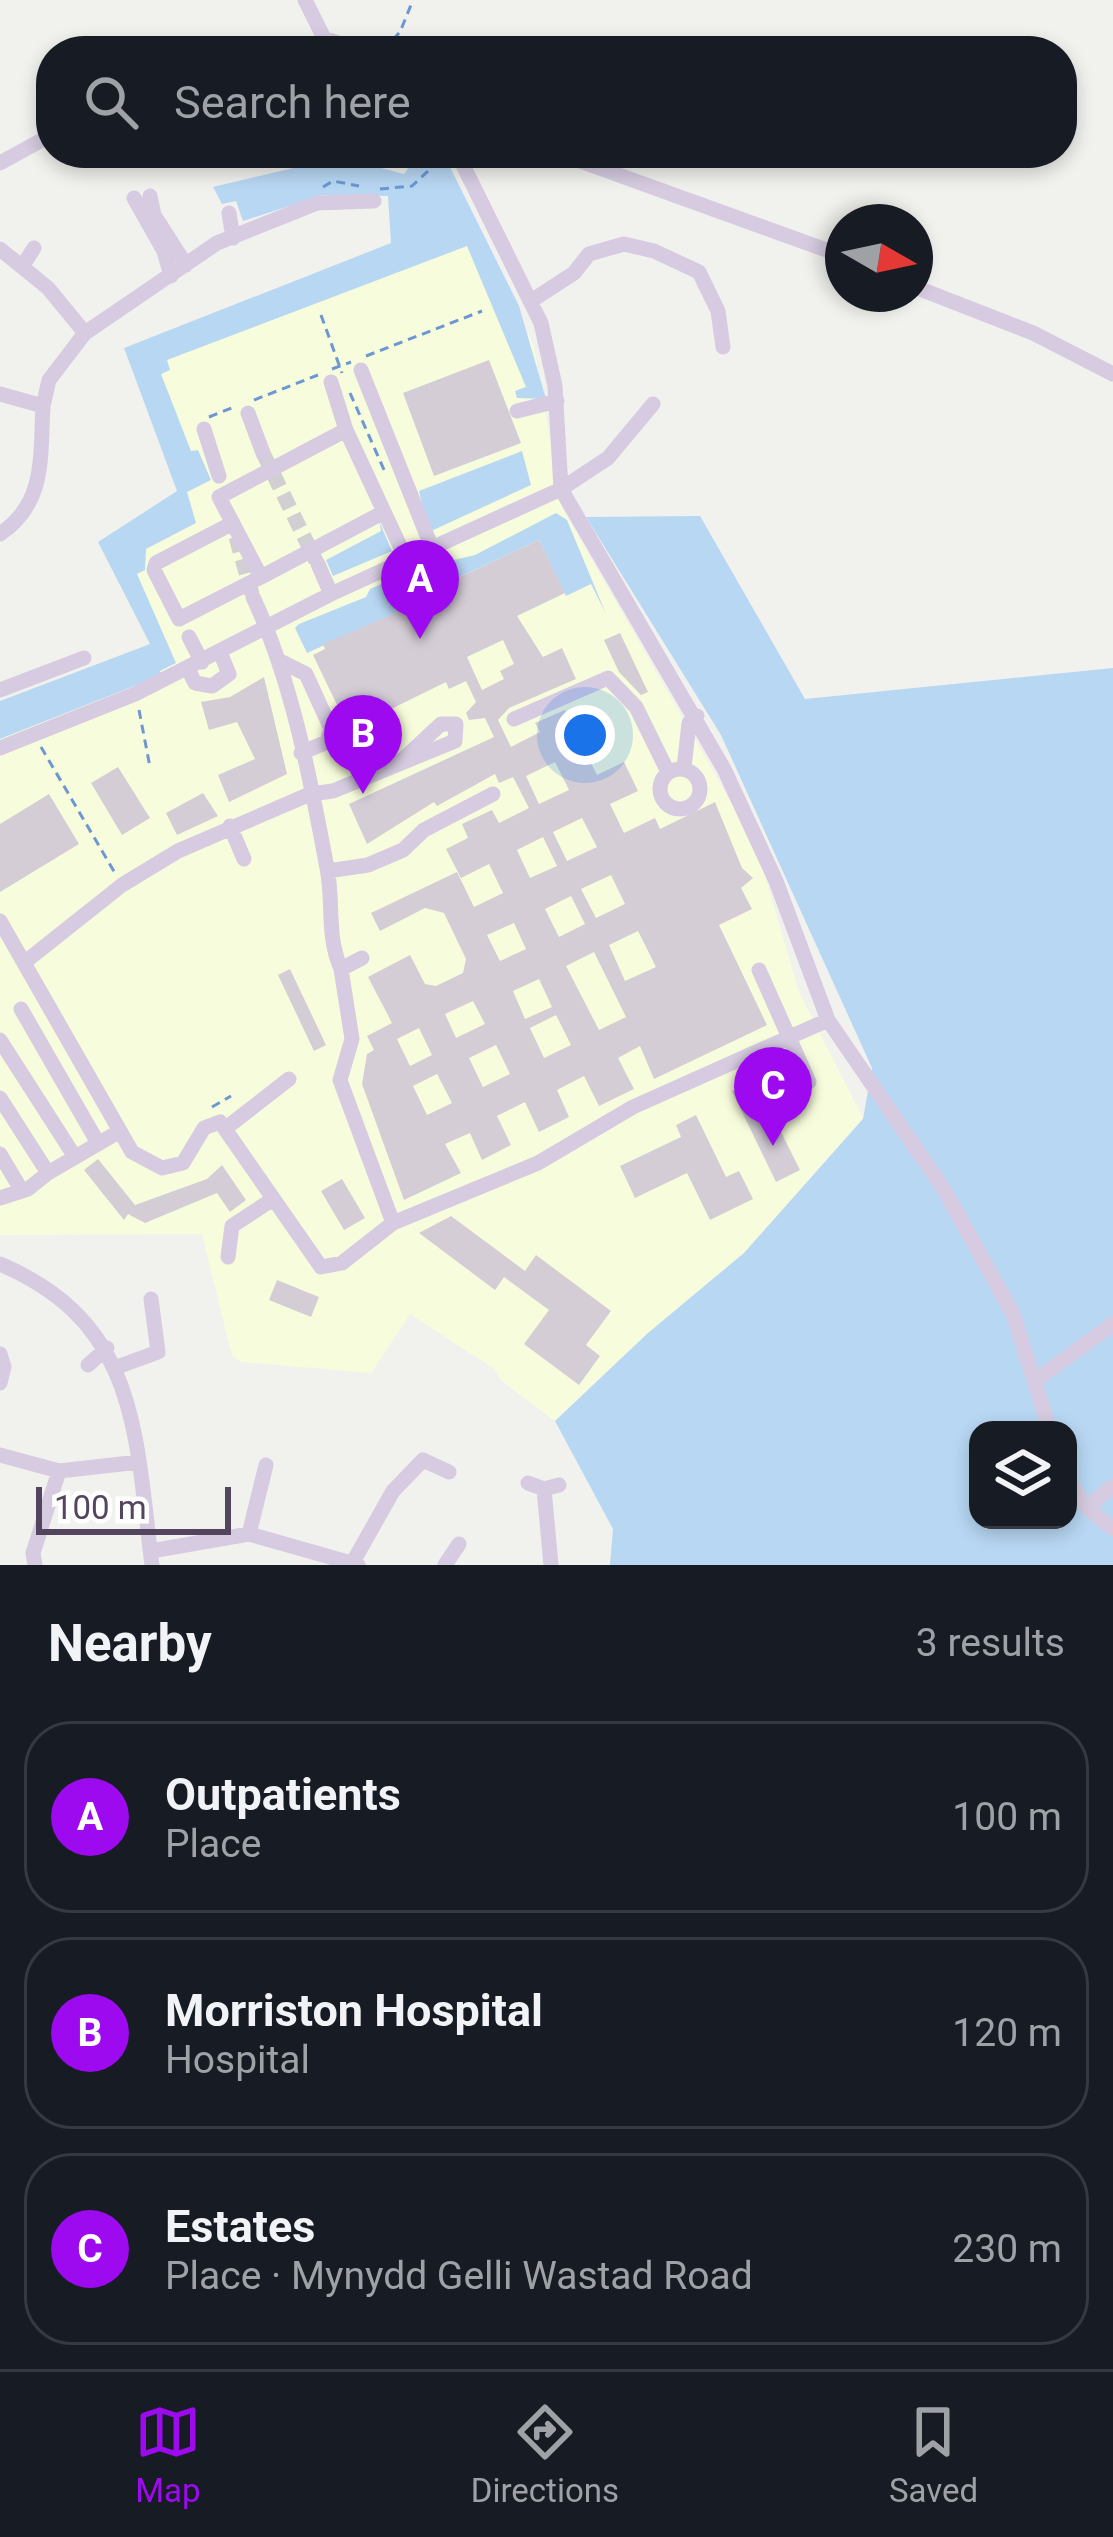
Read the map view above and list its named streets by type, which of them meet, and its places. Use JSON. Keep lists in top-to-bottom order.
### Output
{
  "scale_bar": "100 m",
  "north": "right",
  "page": {
    "search": "Search here",
    "pins": ["A", "B", "C"],
    "scale": "100 m",
    "heading": ["Nearby", "3 results"],
    "list": [
      {
        "mark": "A",
        "name": "Outpatients",
        "note": "Place",
        "value": "100 m"
      },
      {
        "mark": "B",
        "name": "Morriston Hospital",
        "note": "Hospital",
        "value": "120 m"
      },
      {
        "mark": "C",
        "name": "Estates",
        "note": "Place · Mynydd Gelli Wastad Road",
        "value": "230 m"
      }
    ],
    "nav": ["Map", "Directions", "Saved"]
  }
}
